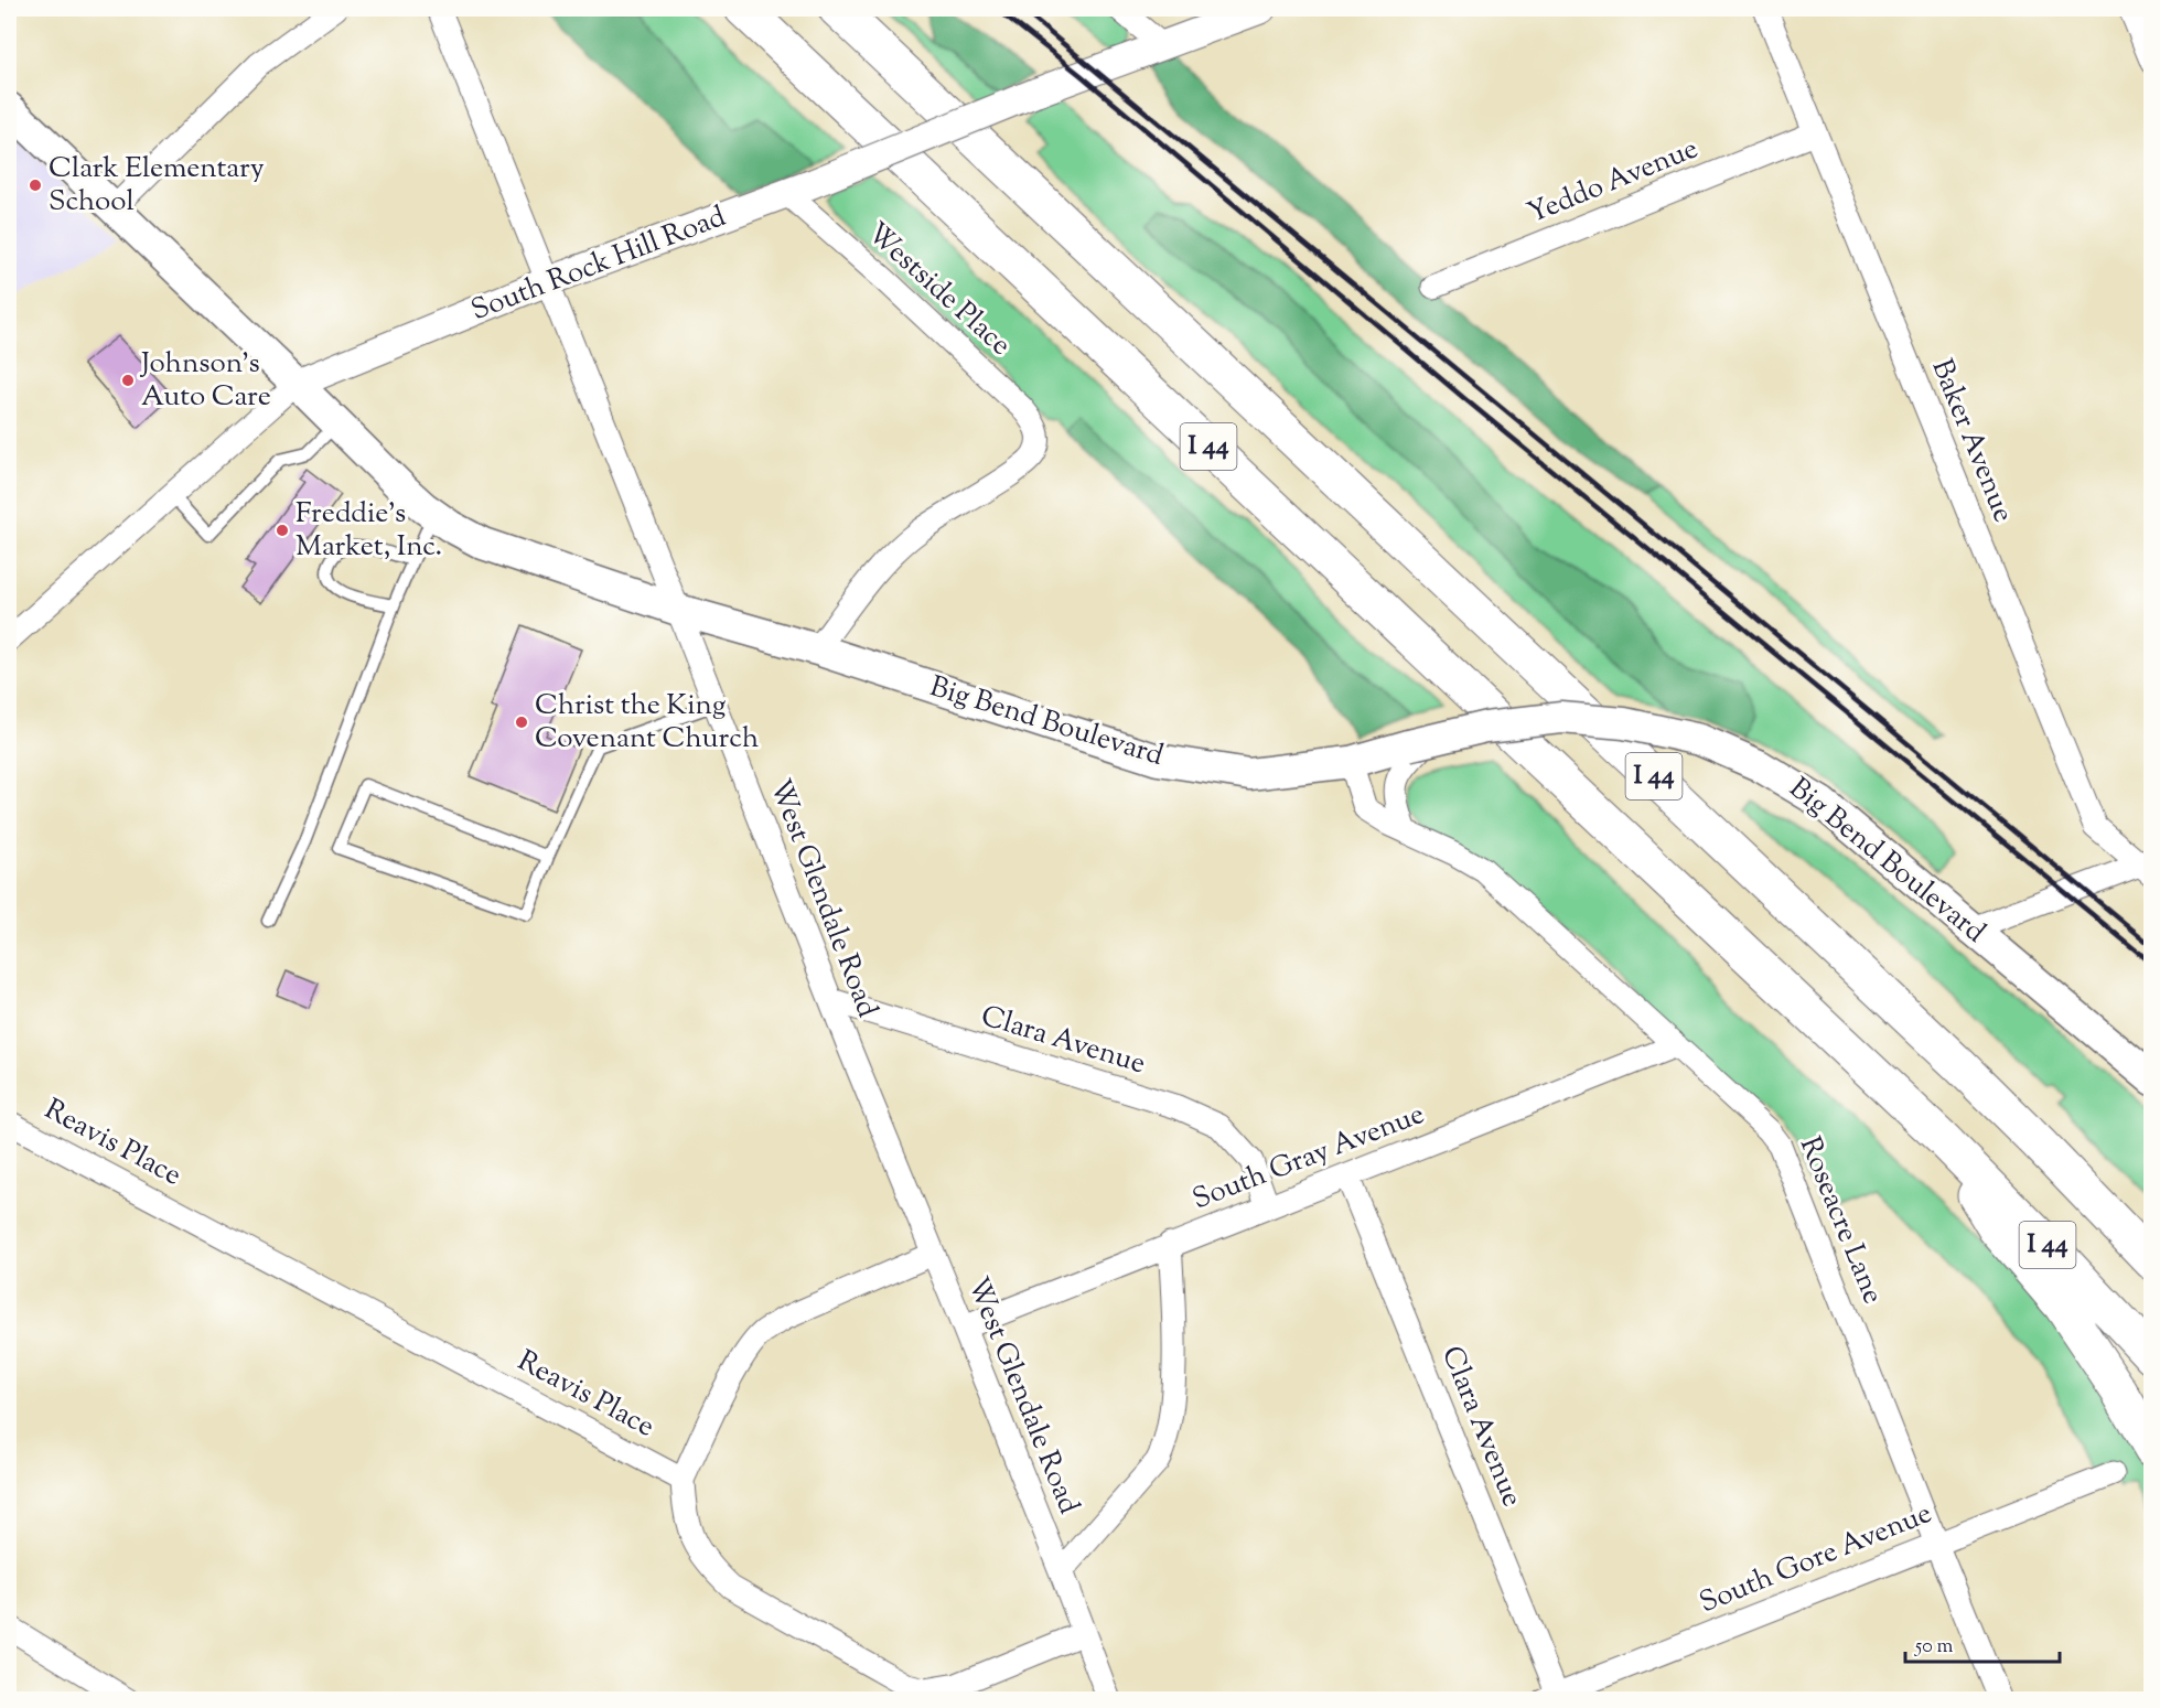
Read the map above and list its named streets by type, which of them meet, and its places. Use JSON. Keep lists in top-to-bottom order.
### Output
{
  "streets": {
    "highway": ["I 44"],
    "main road": ["Big Bend Boulevard"],
    "street": [
      "Yeddo Avenue",
      "South Rock Hill Road",
      "Westside Place",
      "Baker Avenue",
      "West Glendale Road",
      "Clara Avenue",
      "Reavis Place",
      "South Gray Avenue",
      "Roseacre Lane",
      "South Gore Avenue"
    ]
  },
  "crossings": [
    ["Yeddo Avenue", "Baker Avenue"],
    ["South Rock Hill Road", "Westside Place"],
    ["South Rock Hill Road", "Big Bend Boulevard"],
    ["South Rock Hill Road", "West Glendale Road"],
    ["Westside Place", "Big Bend Boulevard"],
    ["Big Bend Boulevard", "West Glendale Road"],
    ["Big Bend Boulevard", "Roseacre Lane"],
    ["West Glendale Road", "Clara Avenue"],
    ["West Glendale Road", "South Gray Avenue"],
    ["Clara Avenue", "South Gray Avenue"],
    ["Clara Avenue", "South Gore Avenue"],
    ["South Gray Avenue", "Roseacre Lane"],
    ["Roseacre Lane", "South Gore Avenue"]
  ],
  "places": [
    "Clark Elementary School",
    "Johnson's Auto Care",
    "Freddie's Market, Inc.",
    "Christ the King Covenant Church"
  ],
  "scale_bar": "50 m"
}
